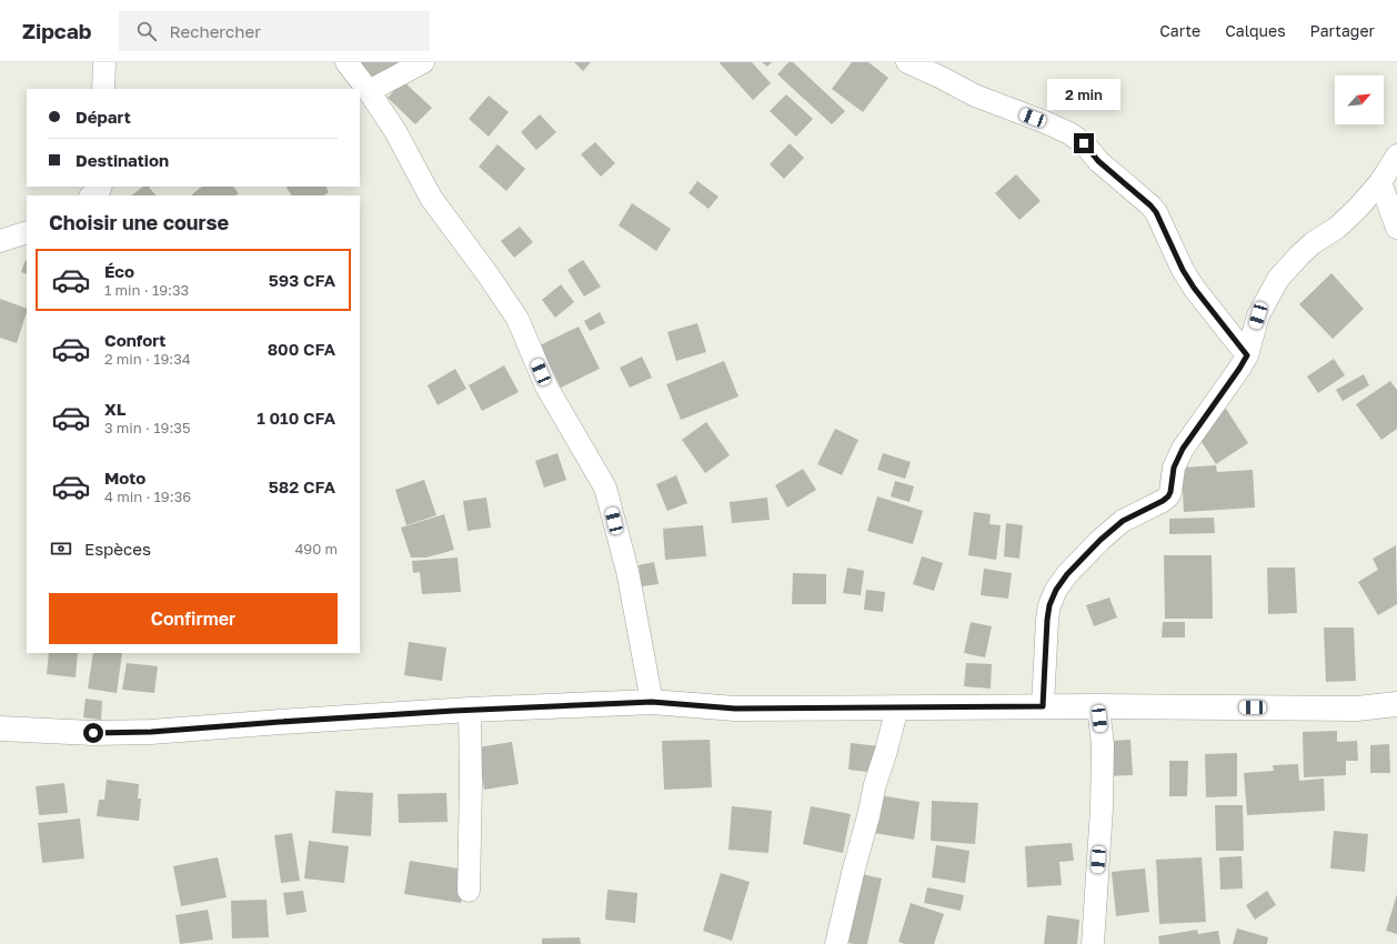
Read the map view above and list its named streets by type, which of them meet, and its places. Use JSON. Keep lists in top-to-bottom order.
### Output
{
  "north": "top right",
  "page": {
    "header": "Zipcab",
    "search": "Rechercher",
    "nav": ["Carte", "Calques", "Partager"],
    "bubble": "2 min",
    "banner": ["Départ", "Destination"],
    "heading": "Choisir une course",
    "list": [
      {
        "name": "Éco",
        "note": "1 min · 19:33",
        "value": "593 CFA"
      },
      {
        "name": "Confort",
        "note": "2 min · 19:34",
        "value": "800 CFA"
      },
      {
        "name": "XL",
        "note": "3 min · 19:35",
        "value": "1 010 CFA"
      },
      {
        "name": "Moto",
        "note": "4 min · 19:36",
        "value": "582 CFA"
      }
    ],
    "pay": ["Espèces", "490 m"],
    "buttons": "Confirmer"
  }
}
